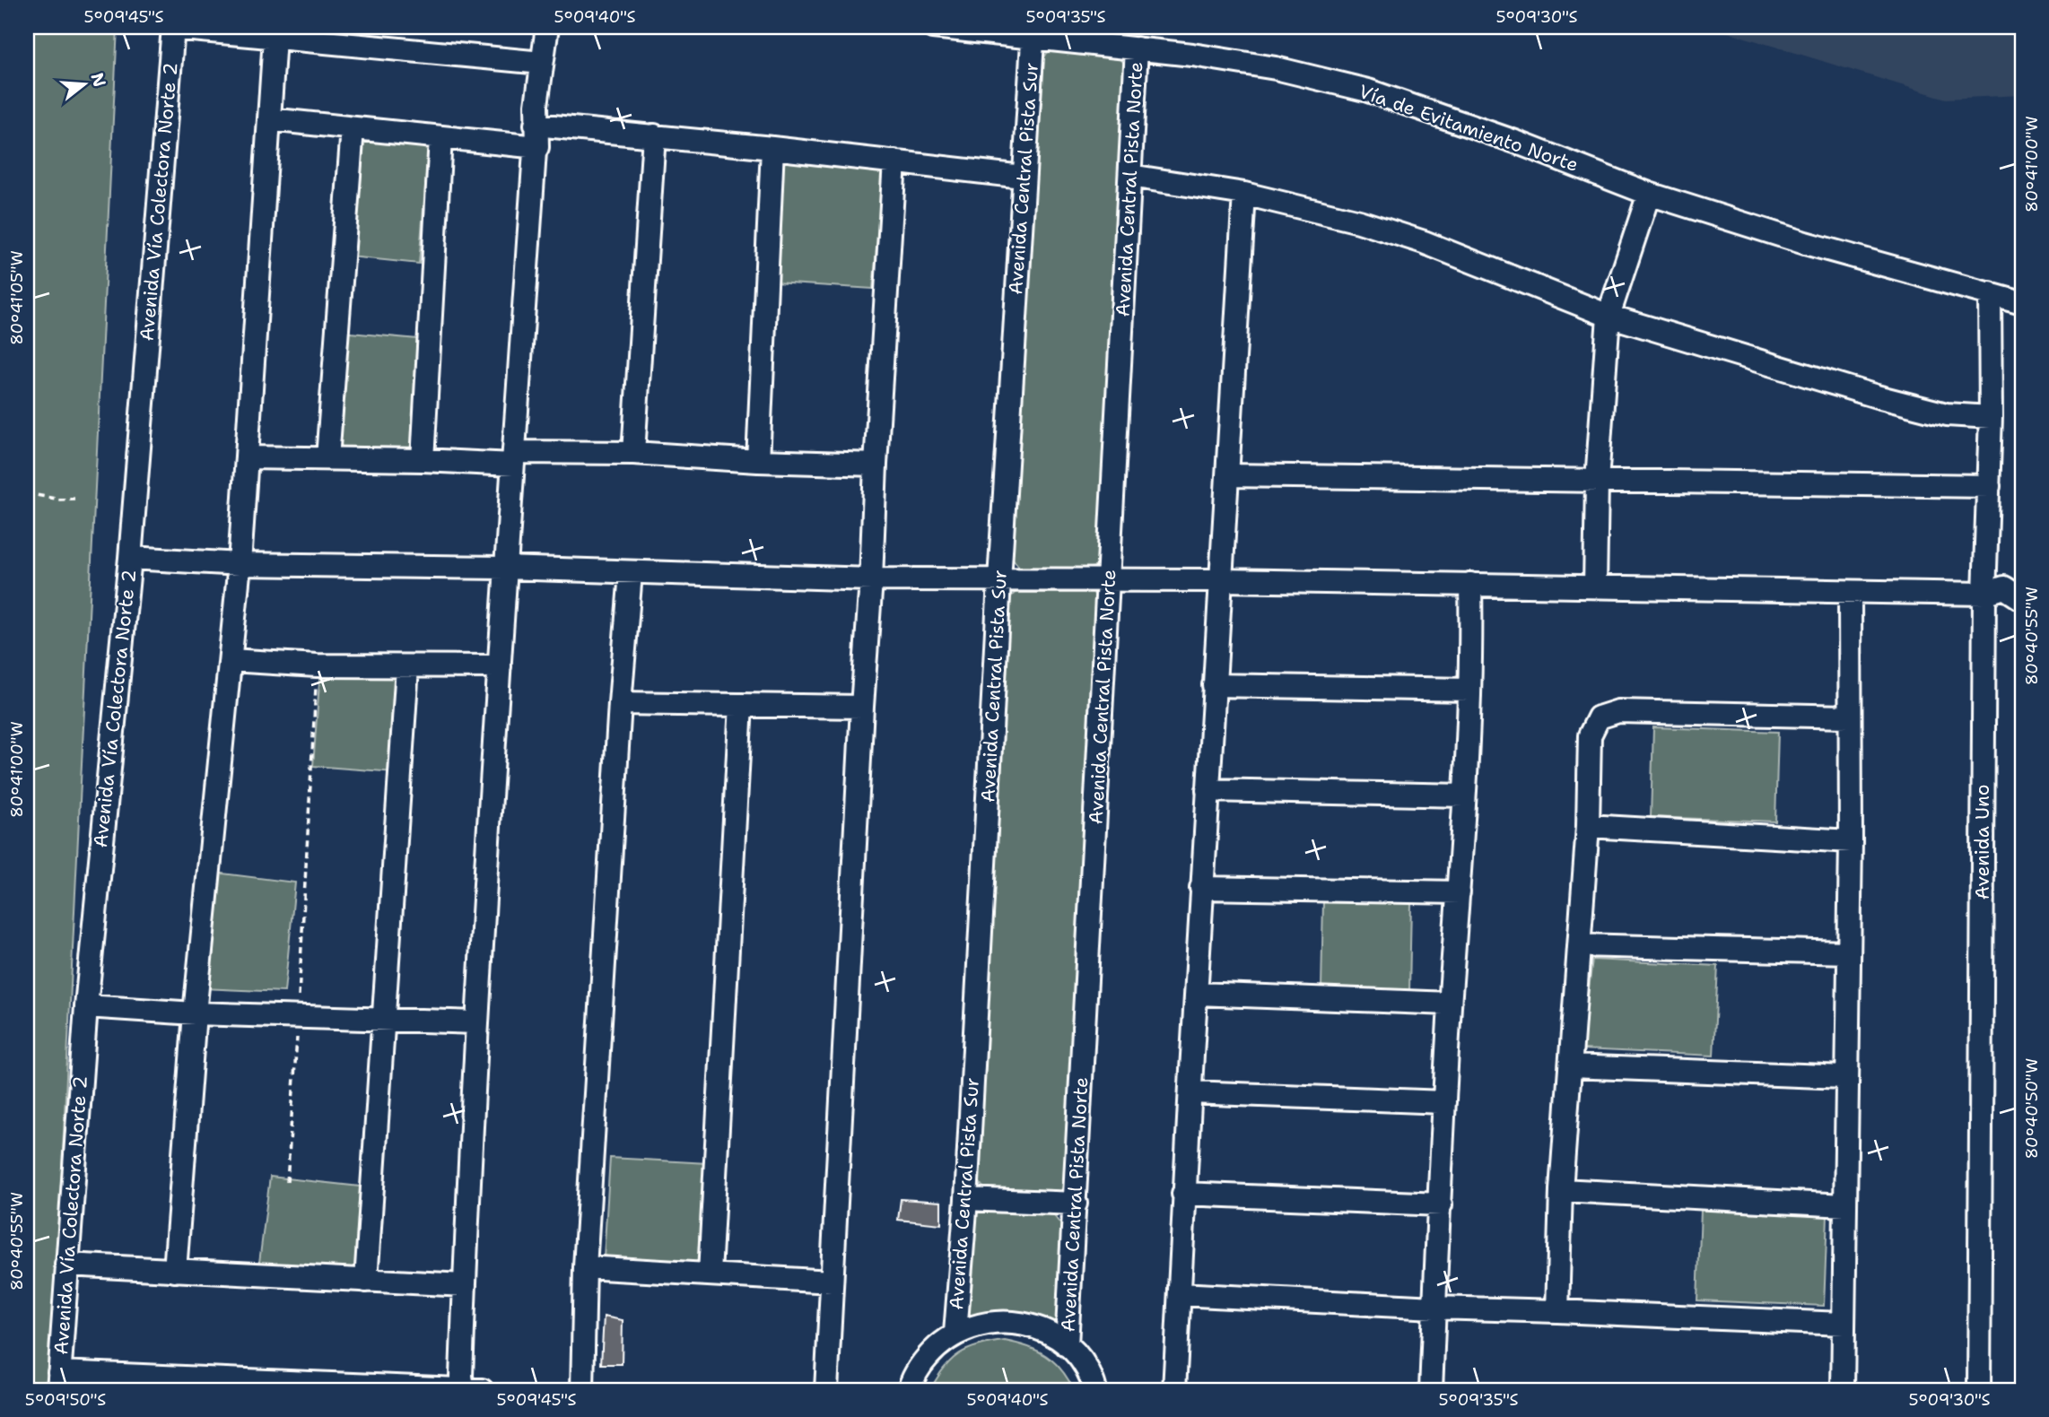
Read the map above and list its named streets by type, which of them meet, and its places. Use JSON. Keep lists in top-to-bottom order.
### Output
{
  "streets": {
    "street": [
      "Vía de Evitamiento Norte",
      "Avenida Central Pista Sur",
      "Avenida Central Pista Norte",
      "Avenida Vía Colectora Norte 2",
      "Avenida Uno"
    ]
  },
  "crossings": [
    ["Vía de Evitamiento Norte", "Avenida Central Pista Sur"],
    ["Vía de Evitamiento Norte", "Avenida Central Pista Norte"],
    ["Vía de Evitamiento Norte", "Avenida Uno"]
  ],
  "north": "right",
  "coordinates": [
    "5°09'45\"S",
    "5°09'40\"S",
    "5°09'35\"S",
    "5°09'30\"S",
    "80°41'00\"W",
    "80°41'05\"W",
    "80°40'55\"W",
    "80°40'50\"W",
    "5°09'50\"S"
  ]
}
